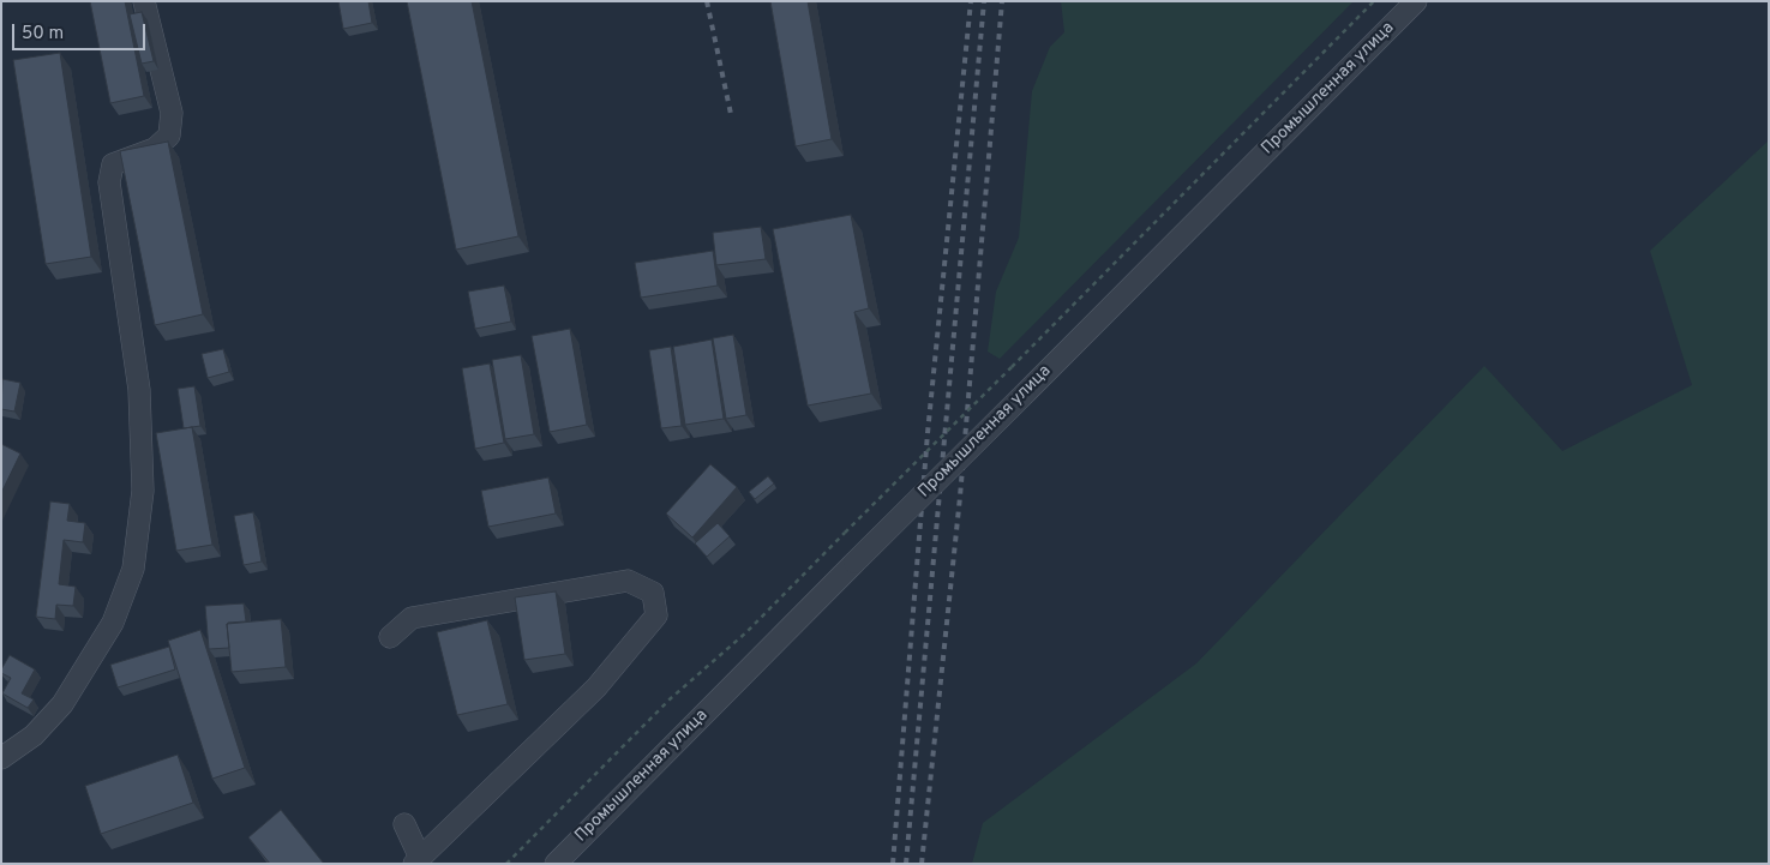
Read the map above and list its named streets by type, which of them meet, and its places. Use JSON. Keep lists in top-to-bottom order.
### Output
{
  "streets": {
    "street": ["Промышленная улица"]
  },
  "scale_bar": "50 m"
}
